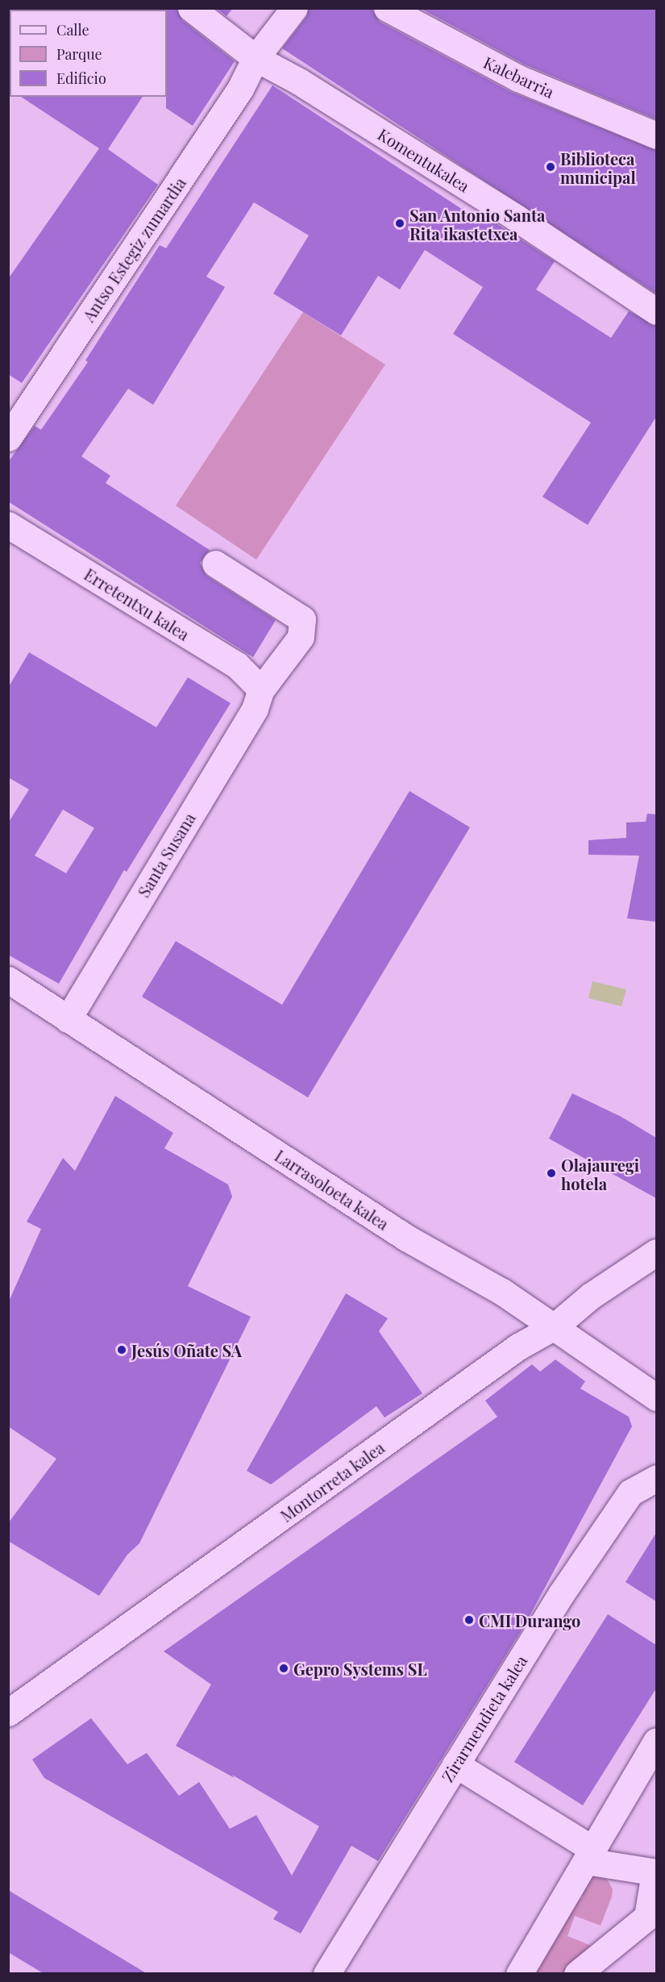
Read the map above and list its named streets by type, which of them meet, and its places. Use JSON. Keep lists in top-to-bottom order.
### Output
{
  "streets": {
    "street": [
      "Kalebarria",
      "Komentukalea",
      "Antso Estegiz zumardia",
      "Erretentxu kalea",
      "Santa Susana",
      "Larrasoloeta kalea",
      "Montorreta kalea",
      "Zirarmendieta kalea"
    ]
  },
  "crossings": [
    ["Komentukalea", "Antso Estegiz zumardia"],
    ["Erretentxu kalea", "Santa Susana"],
    ["Santa Susana", "Larrasoloeta kalea"],
    ["Larrasoloeta kalea", "Montorreta kalea"]
  ],
  "places": [
    "Biblioteca municipal",
    "San Antonio Santa Rita ikastetxea",
    "Olajauregi hotela",
    "Jesús Oñate SA",
    "CMI Durango",
    "Gepro Systems SL"
  ],
  "legend": ["Calle", "Parque", "Edificio"]
}
